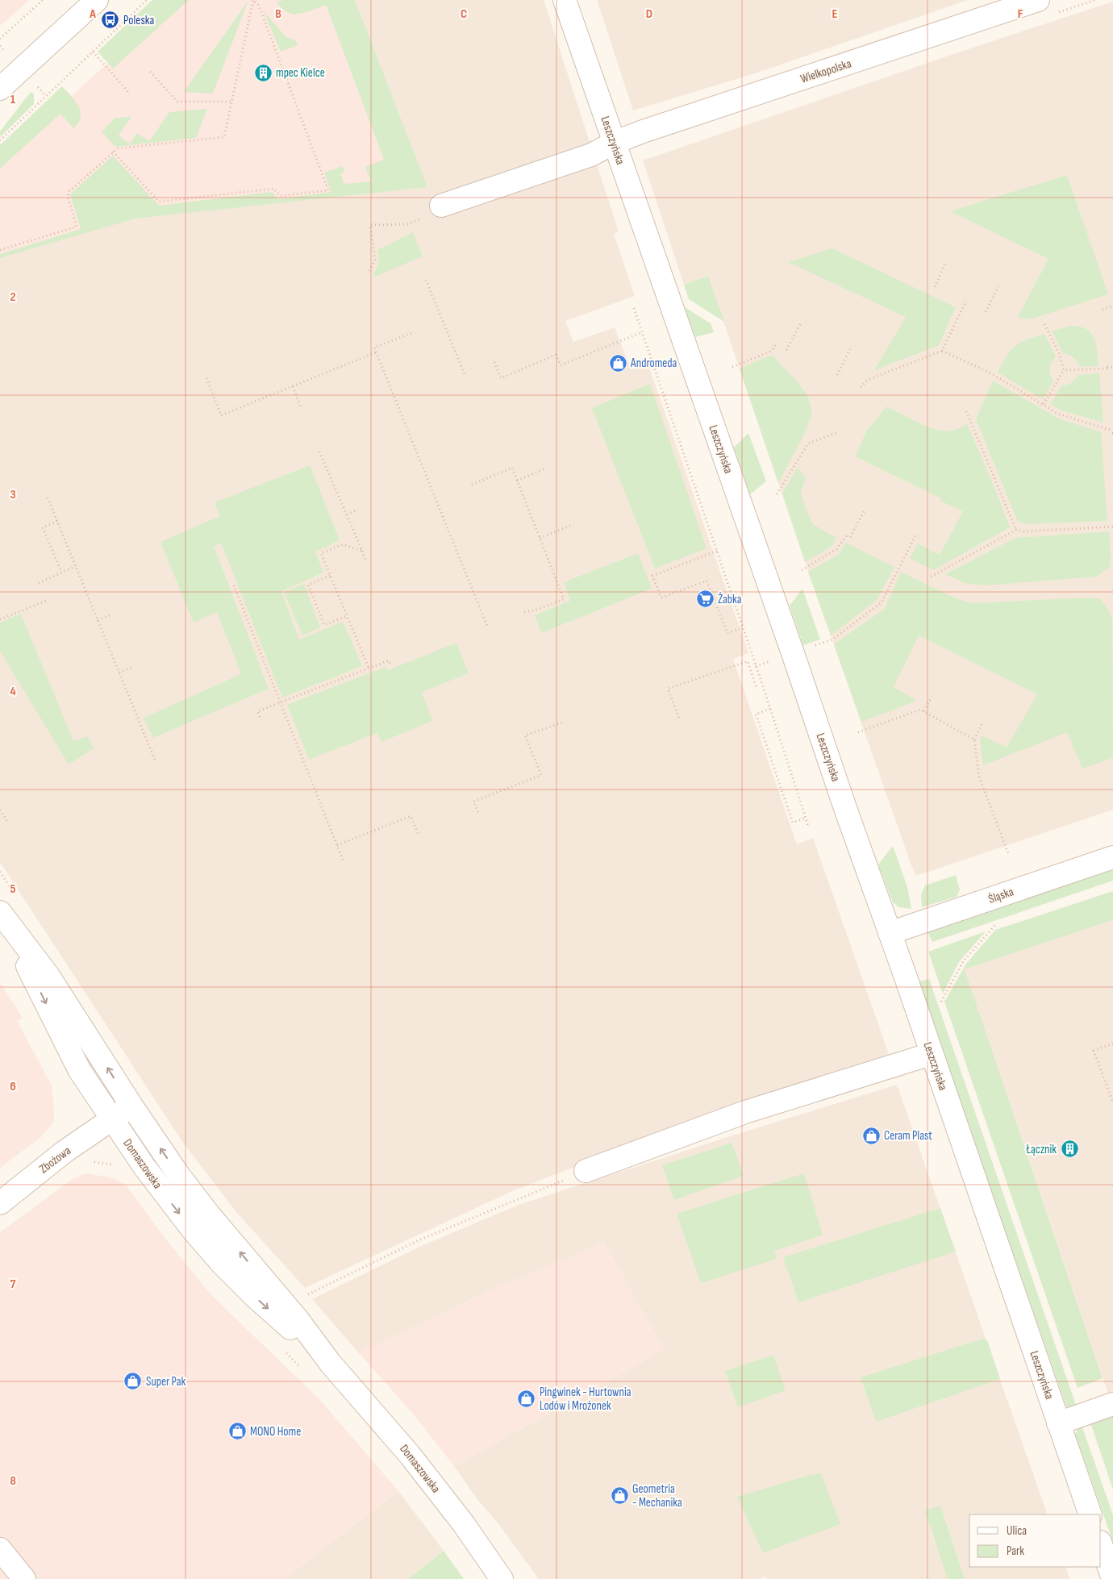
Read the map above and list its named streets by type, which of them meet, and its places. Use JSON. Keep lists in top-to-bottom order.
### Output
{
  "streets": {
    "street": [
      "Wielkopolska",
      "Leszczyńska",
      "Śląska",
      "Zbożowa",
      "Domaszowska"
    ]
  },
  "crossings": [
    ["Wielkopolska", "Leszczyńska"],
    ["Leszczyńska", "Śląska"],
    ["Zbożowa", "Domaszowska"]
  ],
  "places": {
    "bus stop": ["Poleska"],
    "building": ["mpec Kielce", "Łącznik"],
    "shop": [
      "Andromeda",
      "Ceram Plast",
      "Super Pak",
      "Pingwinek - Hurtownia Lodów i Mrożonek",
      "MONO Home",
      "Geometria - Mechanika"
    ],
    "supermarket": ["Żabka"]
  },
  "legend": ["Ulica", "Park"],
  "grid": {
    "columns": [
      "A",
      "B",
      "C",
      "D",
      "E",
      "F"
    ],
    "rows": [
      "1",
      "2",
      "3",
      "4",
      "5",
      "6",
      "7",
      "8"
    ]
  }
}
